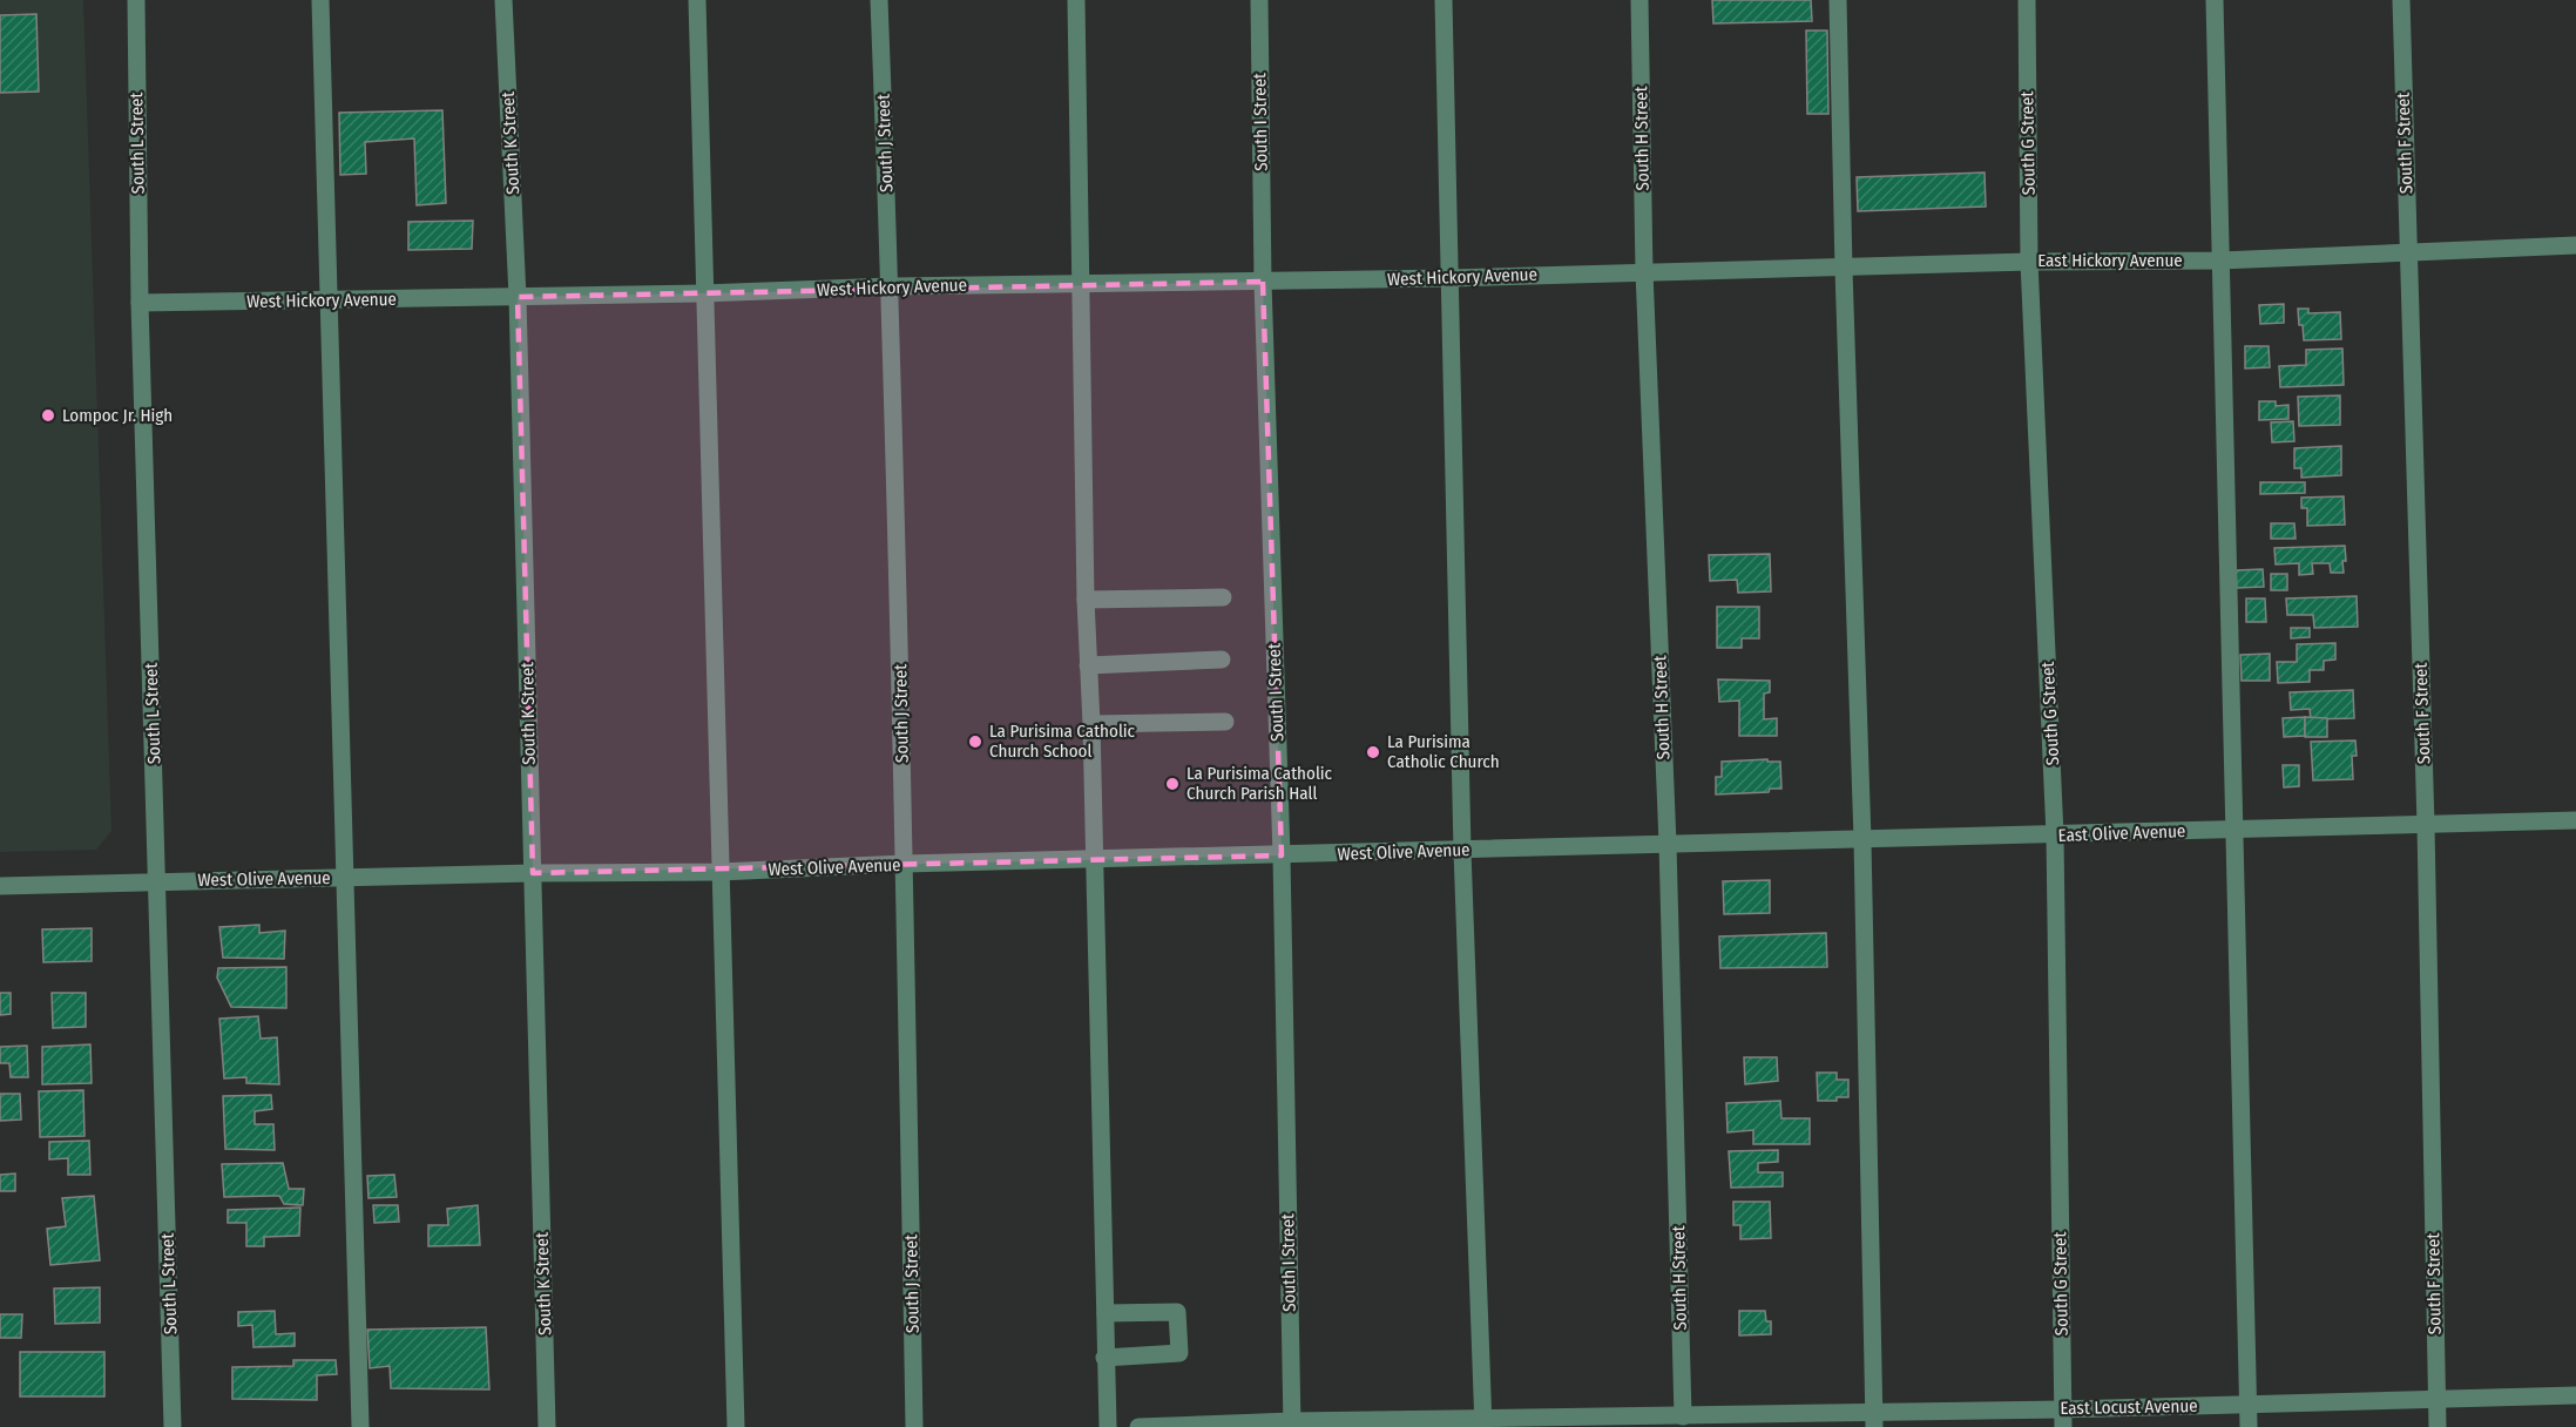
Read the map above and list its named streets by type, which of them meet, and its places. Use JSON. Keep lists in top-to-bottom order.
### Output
{
  "streets": {
    "street": [
      "South I Street",
      "South H Street",
      "South L Street",
      "South K Street",
      "South J Street",
      "South G Street",
      "South F Street",
      "East Hickory Avenue",
      "West Hickory Avenue",
      "East Olive Avenue",
      "West Olive Avenue",
      "East Locust Avenue"
    ]
  },
  "crossings": [
    ["South I Street", "West Hickory Avenue"],
    ["South I Street", "West Olive Avenue"],
    ["South I Street", "East Locust Avenue"],
    ["South H Street", "East Hickory Avenue"],
    ["South H Street", "West Hickory Avenue"],
    ["South H Street", "East Olive Avenue"],
    ["South H Street", "West Olive Avenue"],
    ["South H Street", "East Locust Avenue"],
    ["South L Street", "West Hickory Avenue"],
    ["South L Street", "West Olive Avenue"],
    ["South K Street", "West Hickory Avenue"],
    ["South K Street", "West Olive Avenue"],
    ["South J Street", "West Hickory Avenue"],
    ["South J Street", "West Olive Avenue"],
    ["South G Street", "East Hickory Avenue"],
    ["South G Street", "East Olive Avenue"],
    ["South G Street", "East Locust Avenue"],
    ["South F Street", "East Hickory Avenue"],
    ["South F Street", "East Olive Avenue"],
    ["South F Street", "East Locust Avenue"],
    ["East Hickory Avenue", "West Hickory Avenue"],
    ["East Olive Avenue", "West Olive Avenue"]
  ],
  "places": [
    "Lompoc Jr. High",
    "La Purisima Catholic Church School",
    "La Purisima Catholic Church",
    "La Purisima Catholic Church Parish Hall"
  ]
}
